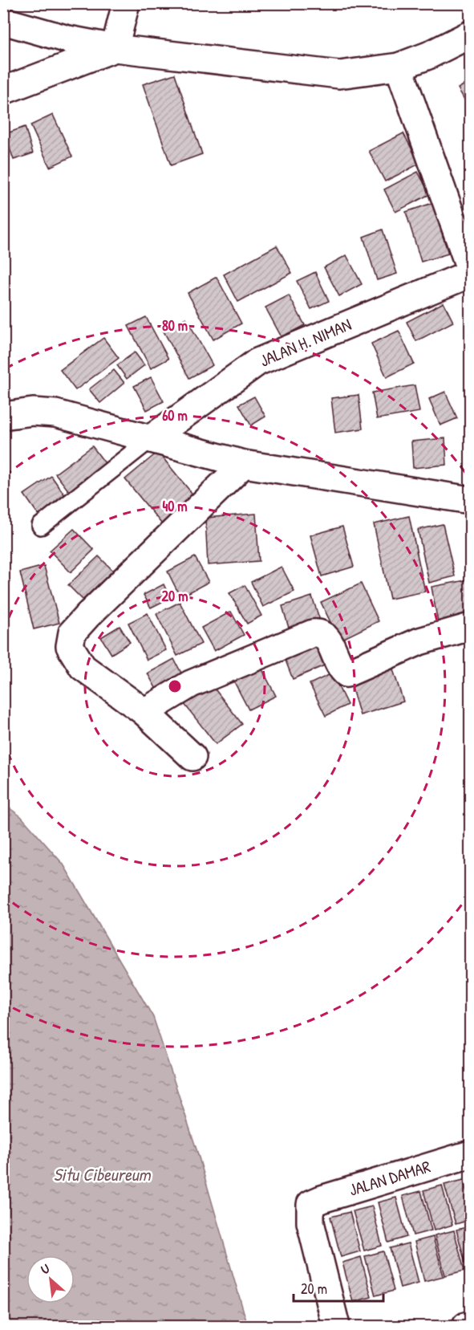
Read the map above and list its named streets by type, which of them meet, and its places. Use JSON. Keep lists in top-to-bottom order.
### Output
{
  "streets": {
    "street": ["JALAN H. NIMAN", "JALAN DAMAR"]
  },
  "water": ["Situ Cibeureum"],
  "scale_bar": "20 m",
  "north": "top left",
  "rings": [
    "80 m",
    "60 m",
    "40 m",
    "20 m"
  ]
}
